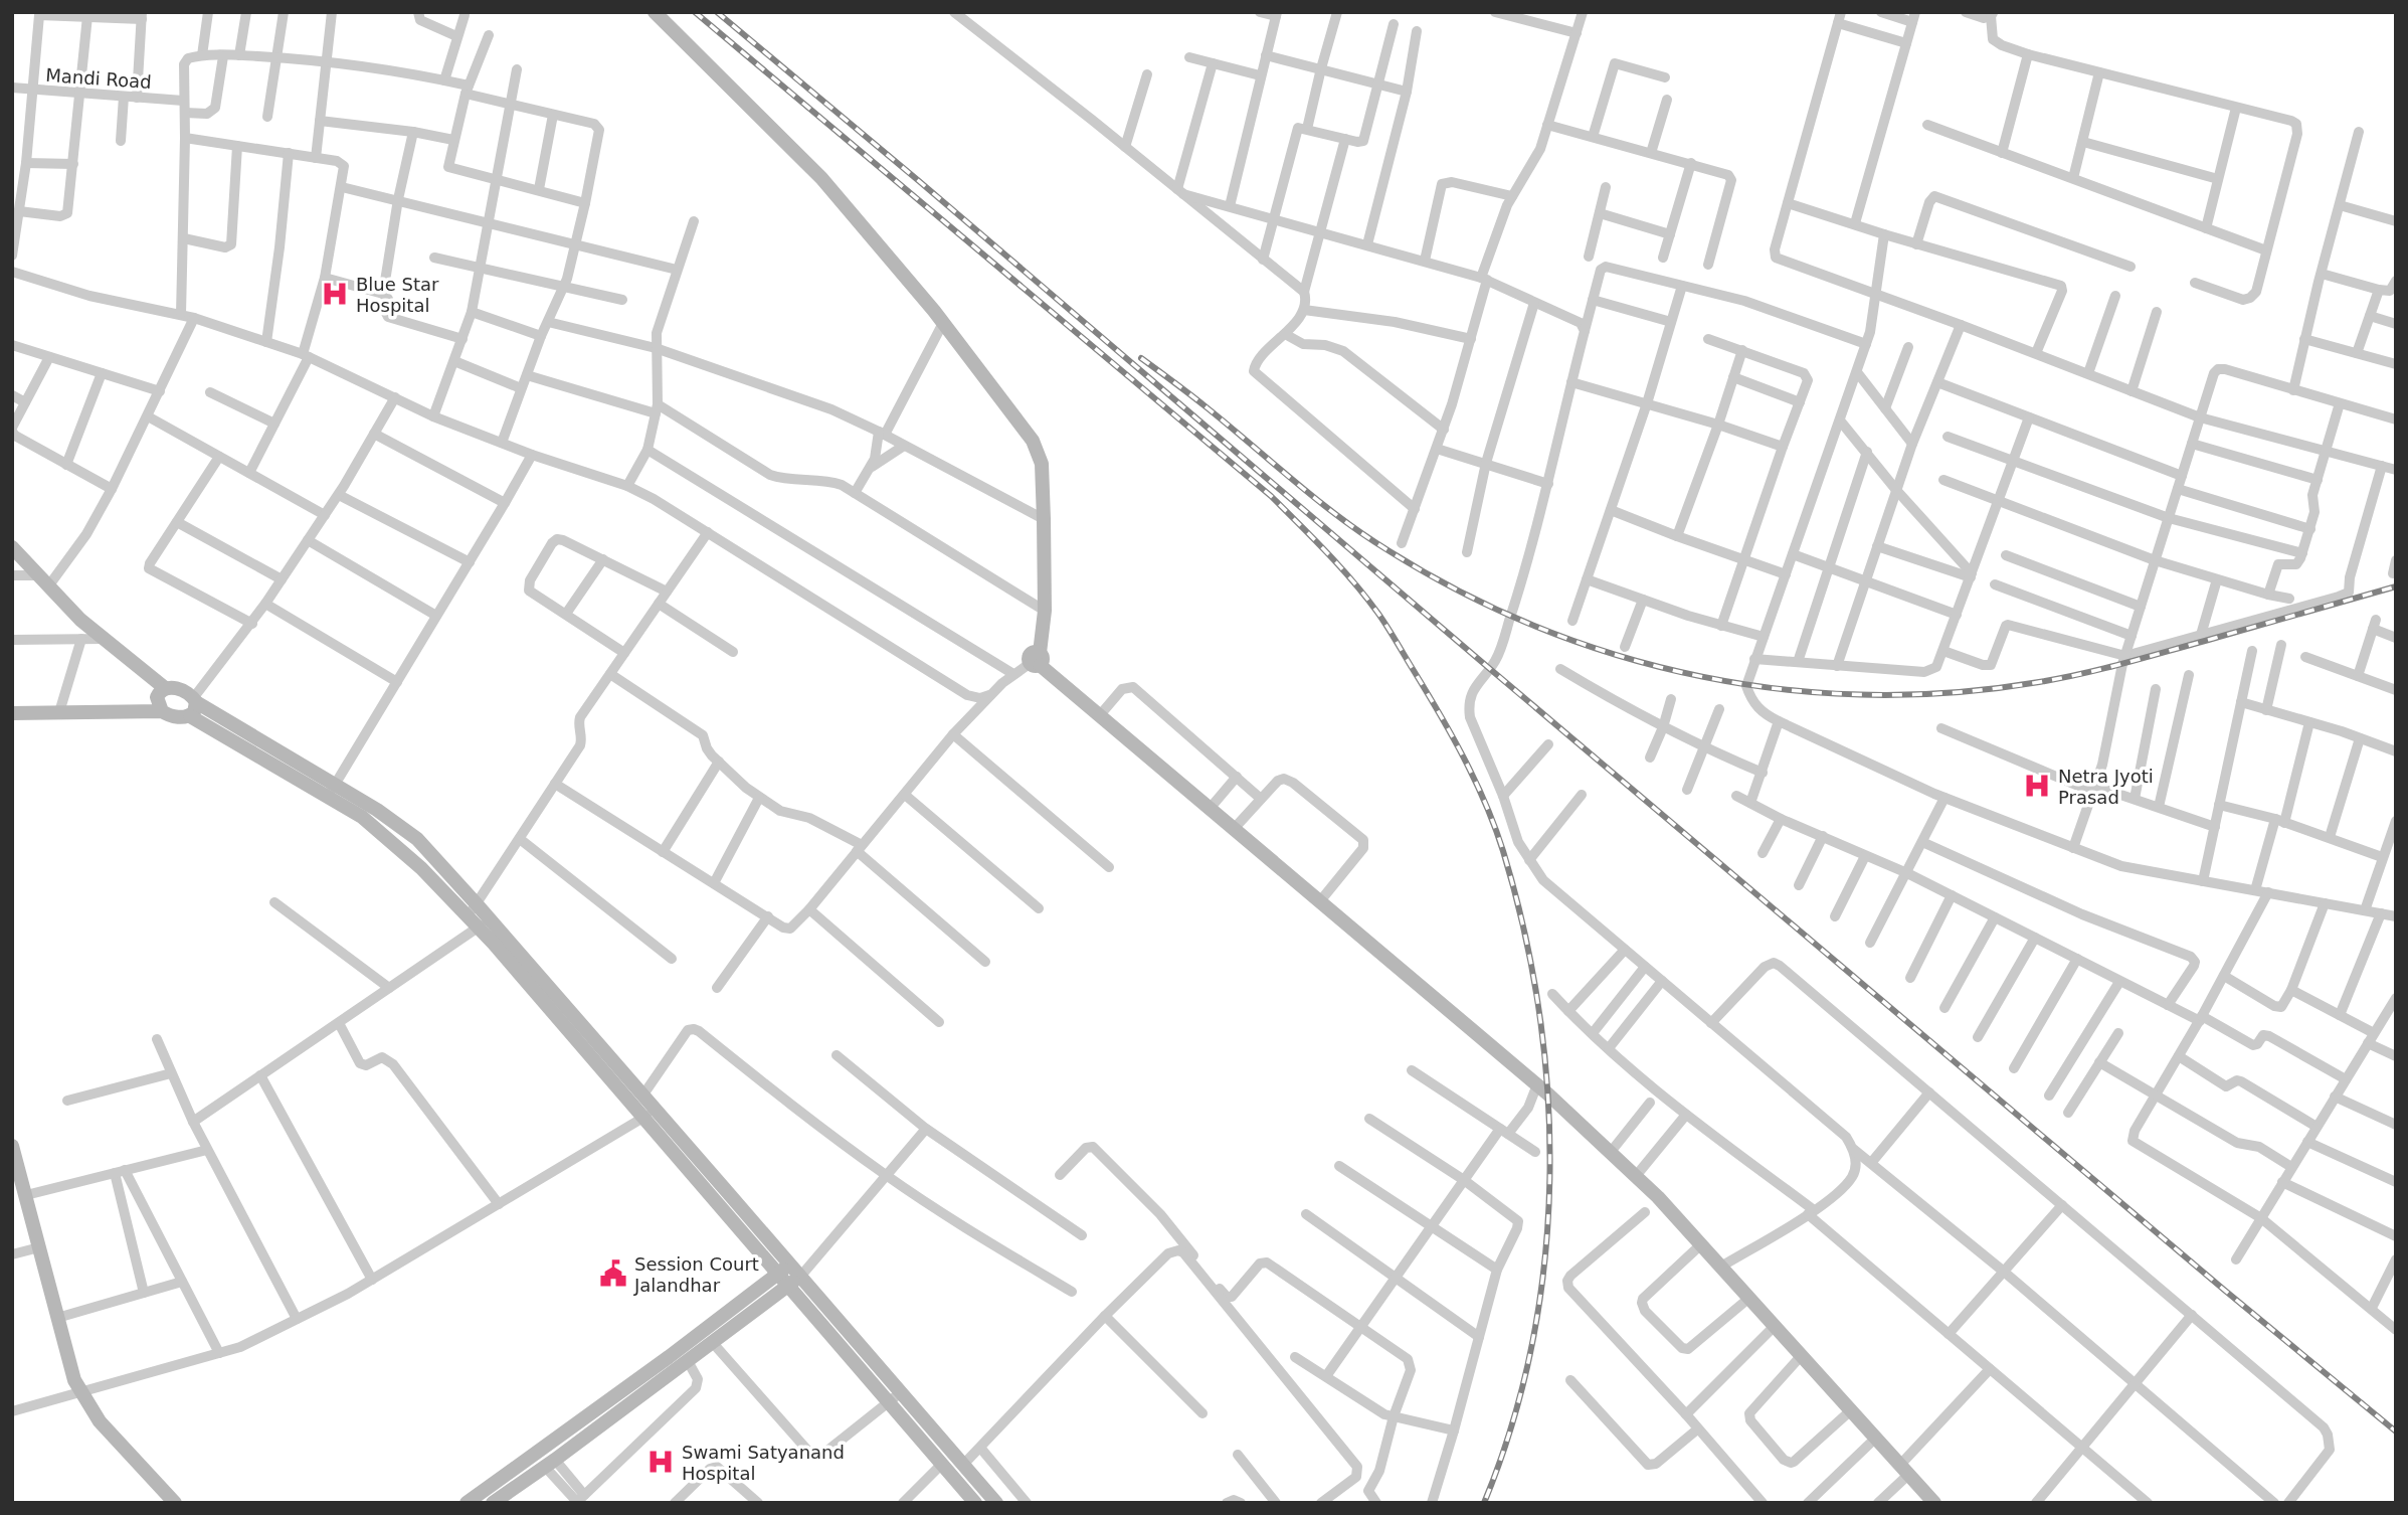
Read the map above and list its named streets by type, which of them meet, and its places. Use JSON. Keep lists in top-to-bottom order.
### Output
{
  "streets": {
    "street": ["Mandi Road"]
  },
  "places": {
    "hospital": ["Blue Star Hospital", "Netra Jyoti Prasad", "Swami Satyanand Hospital"],
    "public building": ["Session Court Jalandhar"]
  }
}
